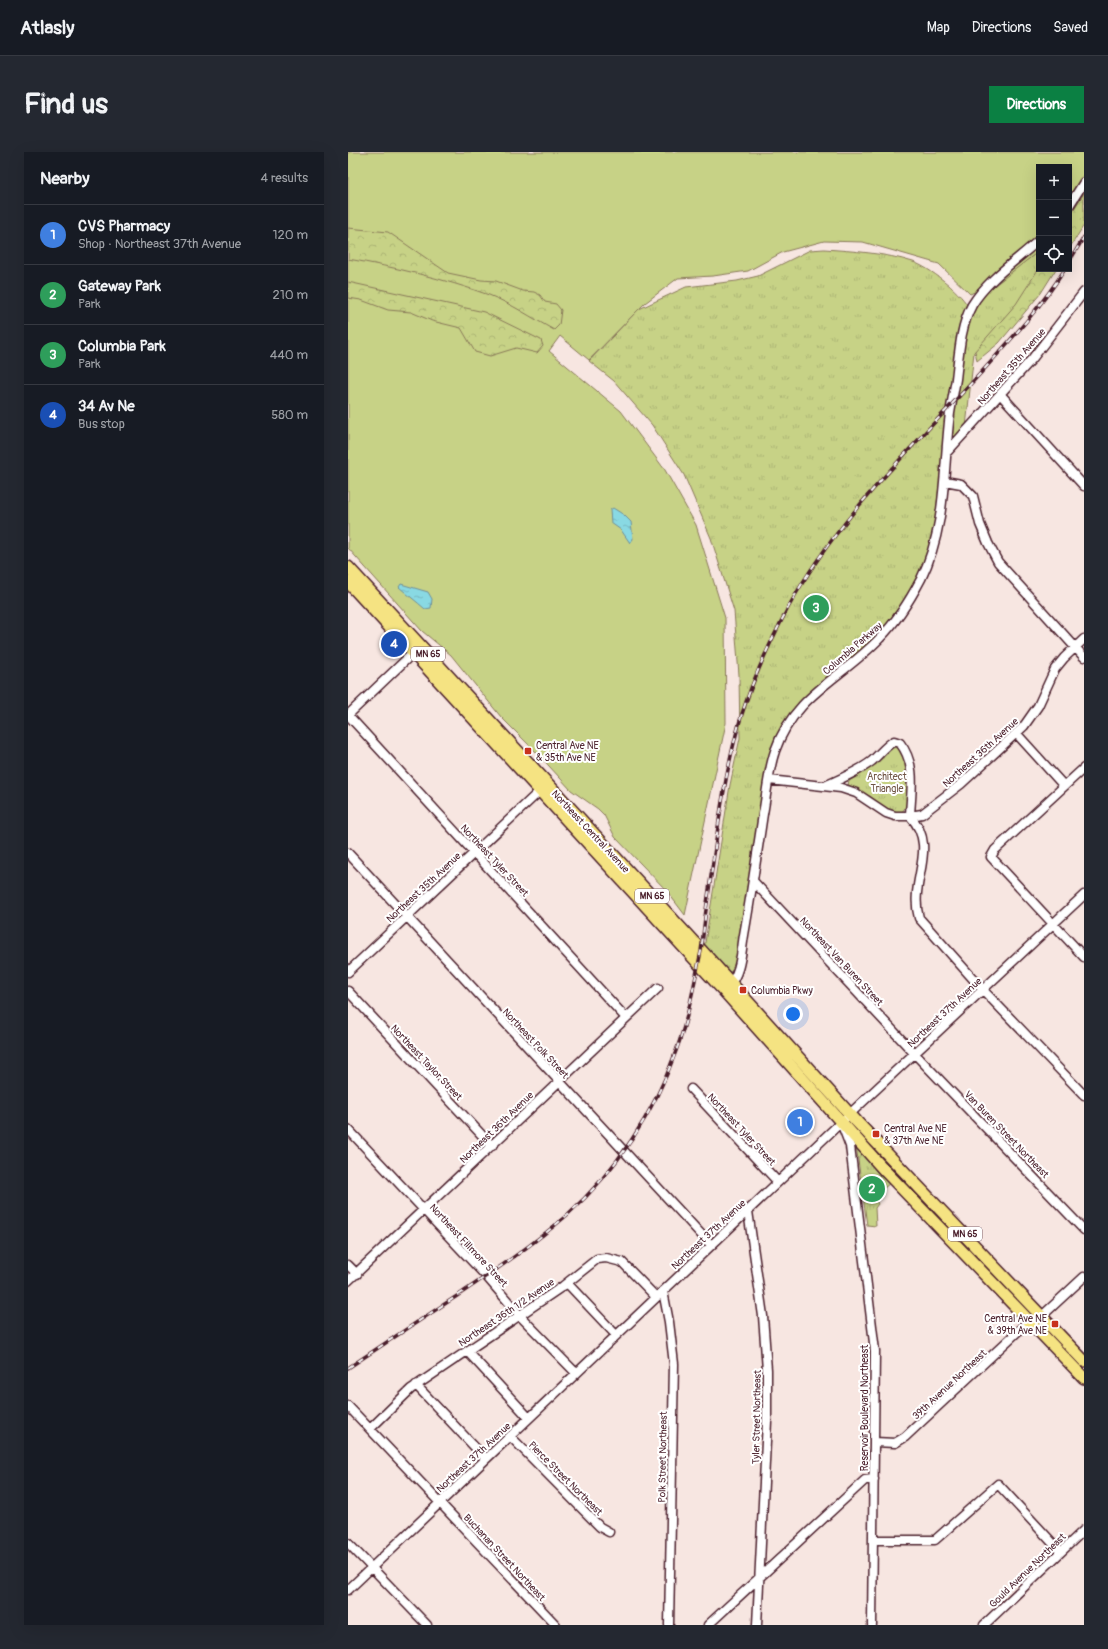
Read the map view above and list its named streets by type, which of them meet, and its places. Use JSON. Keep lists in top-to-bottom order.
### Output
{
  "streets": {
    "main road": ["MN 65", "Northeast Central Avenue"],
    "street": [
      "Northeast 35th Avenue",
      "Columbia Parkway",
      "Northeast 36th Avenue",
      "Northeast Tyler Street",
      "Northeast Van Buren Street",
      "Northeast 37th Avenue",
      "Northeast Polk Street",
      "Northeast Taylor Street",
      "Van Buren Street Northeast",
      "Northeast Fillmore Street",
      "Northeast 36th 1/2 Avenue",
      "39th Avenue Northeast",
      "Reservoir Boulevard Northeast",
      "Tyler Street Northeast",
      "Polk Street Northeast",
      "Pierce Street Northeast",
      "Buchanan Street Northeast",
      "Gould Avenue Northeast"
    ]
  },
  "crossings": [
    ["Northeast 35th Avenue", "Columbia Parkway"],
    ["Northeast 35th Avenue", "Northeast Central Avenue"],
    ["Northeast 35th Avenue", "Northeast Tyler Street"],
    ["Northeast 35th Avenue", "Northeast Polk Street"],
    ["Columbia Parkway", "Northeast Central Avenue"],
    ["Columbia Parkway", "Northeast Van Buren Street"],
    ["MN 65", "Northeast Central Avenue"],
    ["MN 65", "Northeast 37th Avenue"],
    ["MN 65", "39th Avenue Northeast"],
    ["MN 65", "Reservoir Boulevard Northeast"],
    ["Northeast 36th Avenue", "Northeast Tyler Street"],
    ["Northeast 36th Avenue", "Northeast Polk Street"],
    ["Northeast 36th Avenue", "Northeast Taylor Street"],
    ["Northeast 36th Avenue", "Northeast Fillmore Street"],
    ["Northeast Central Avenue", "Northeast 37th Avenue"],
    ["Northeast Central Avenue", "Reservoir Boulevard Northeast"],
    ["Northeast Tyler Street", "Northeast 37th Avenue"],
    ["Northeast Van Buren Street", "Northeast 37th Avenue"],
    ["Northeast Van Buren Street", "Van Buren Street Northeast"],
    ["Northeast 37th Avenue", "Northeast Polk Street"],
    ["Northeast 37th Avenue", "Van Buren Street Northeast"],
    ["Northeast 37th Avenue", "Northeast Fillmore Street"],
    ["Northeast 37th Avenue", "Northeast 36th 1/2 Avenue"],
    ["Northeast 37th Avenue", "Reservoir Boulevard Northeast"],
    ["Northeast 37th Avenue", "Tyler Street Northeast"],
    ["Northeast 37th Avenue", "Polk Street Northeast"],
    ["Northeast 37th Avenue", "Pierce Street Northeast"],
    ["Northeast 37th Avenue", "Buchanan Street Northeast"],
    ["Northeast Fillmore Street", "Northeast 36th 1/2 Avenue"],
    ["Northeast 36th 1/2 Avenue", "Buchanan Street Northeast"],
    ["39th Avenue Northeast", "Reservoir Boulevard Northeast"]
  ],
  "parks": ["Architect Triangle"],
  "places": {
    "transit": [
      "Central Ave NE & 35th Ave NE",
      "Columbia Pkwy",
      "Central Ave NE & 37th Ave NE",
      "Central Ave NE & 39th Ave NE"
    ]
  },
  "page": {
    "header": "Atlasly",
    "nav": ["Map", "Directions", "Saved"],
    "buttons": "Directions",
    "title": "Find us",
    "heading": ["Nearby", "4 results"],
    "map_buttons": ["+", "−"],
    "list": [
      {
        "mark": "1",
        "name": "CVS Pharmacy",
        "note": "Shop · Northeast 37th Avenue",
        "value": "120 m"
      },
      {
        "mark": "2",
        "name": "Gateway Park",
        "note": "Park",
        "value": "210 m"
      },
      {
        "mark": "3",
        "name": "Columbia Park",
        "note": "Park",
        "value": "440 m"
      },
      {
        "mark": "4",
        "name": "34 Av Ne",
        "note": "Bus stop",
        "value": "580 m"
      }
    ],
    "pins": [
      "3",
      "4",
      "1",
      "2"
    ]
  }
}
